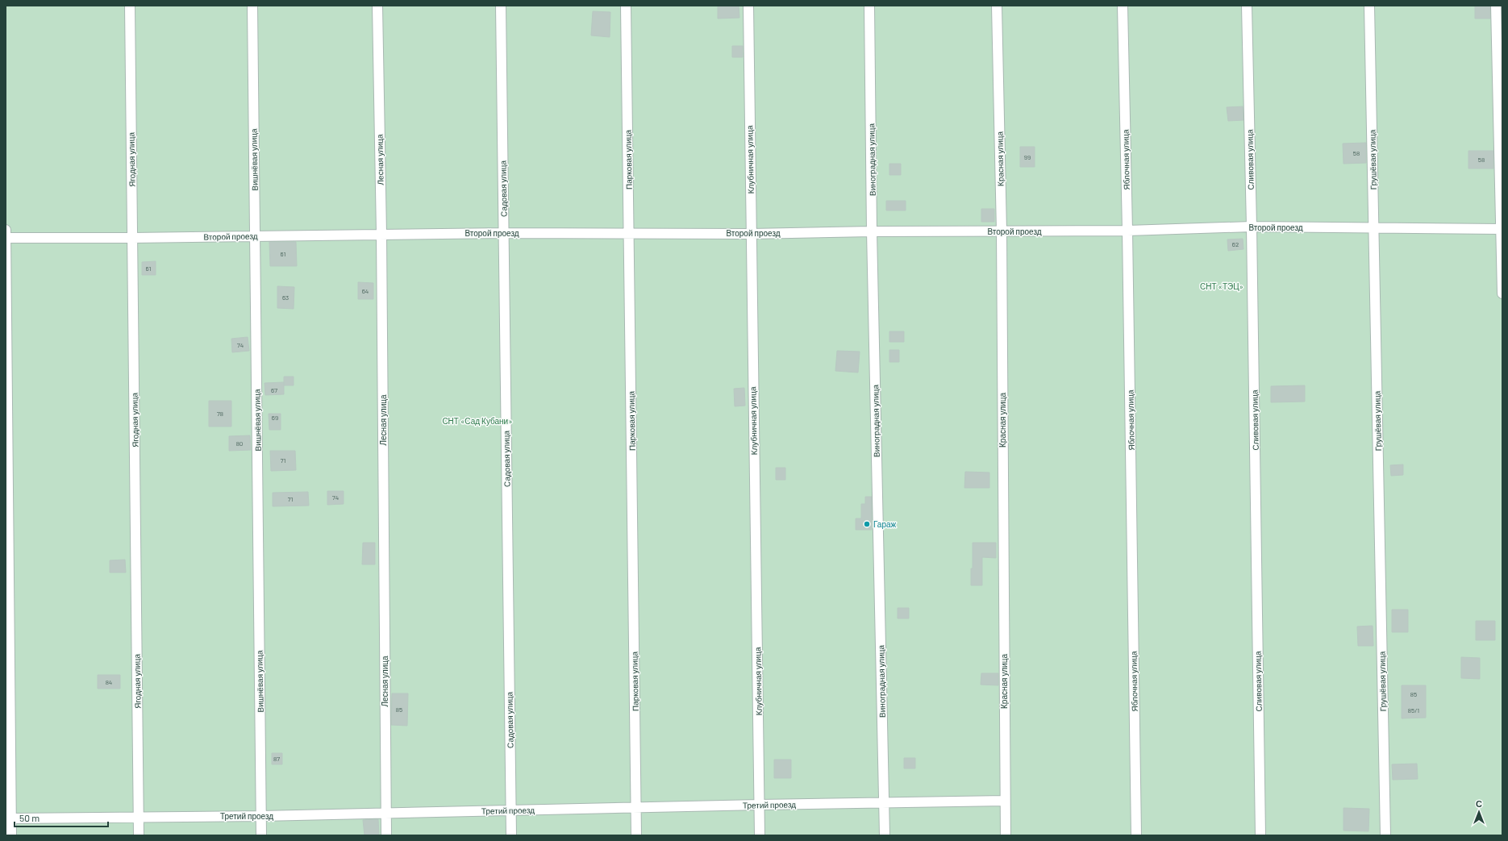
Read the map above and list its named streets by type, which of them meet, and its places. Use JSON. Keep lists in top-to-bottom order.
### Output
{
  "streets": {
    "street": [
      "Красная улица",
      "Ягодная улица",
      "Вишнёвая улица",
      "Лесная улица",
      "Парковая улица",
      "Клубничная улица",
      "Виноградная улица",
      "Яблочная улица",
      "Сливовая улица",
      "Грушёвая улица",
      "Садовая улица",
      "Второй проезд",
      "Третий проезд"
    ]
  },
  "crossings": [
    ["Красная улица", "Второй проезд"],
    ["Красная улица", "Третий проезд"],
    ["Ягодная улица", "Второй проезд"],
    ["Ягодная улица", "Третий проезд"],
    ["Вишнёвая улица", "Второй проезд"],
    ["Вишнёвая улица", "Третий проезд"],
    ["Лесная улица", "Второй проезд"],
    ["Лесная улица", "Третий проезд"],
    ["Парковая улица", "Второй проезд"],
    ["Парковая улица", "Третий проезд"],
    ["Клубничная улица", "Второй проезд"],
    ["Клубничная улица", "Третий проезд"],
    ["Виноградная улица", "Второй проезд"],
    ["Виноградная улица", "Третий проезд"],
    ["Яблочная улица", "Второй проезд"],
    ["Сливовая улица", "Второй проезд"],
    ["Грушёвая улица", "Второй проезд"],
    ["Садовая улица", "Второй проезд"],
    ["Садовая улица", "Третий проезд"]
  ],
  "parks": ["СНТ «ТЭЦ»", "СНТ «Сад Кубани»"],
  "places": ["Гараж"],
  "house_numbers": [
    "58",
    "99",
    "58",
    "62",
    "61",
    "61",
    "64",
    "63",
    "74",
    "67",
    "78",
    "69",
    "80",
    "71",
    "74",
    "71",
    "84",
    "85",
    "85",
    "85/1",
    "87"
  ],
  "scale_bar": "50 m",
  "north": "top"
}
